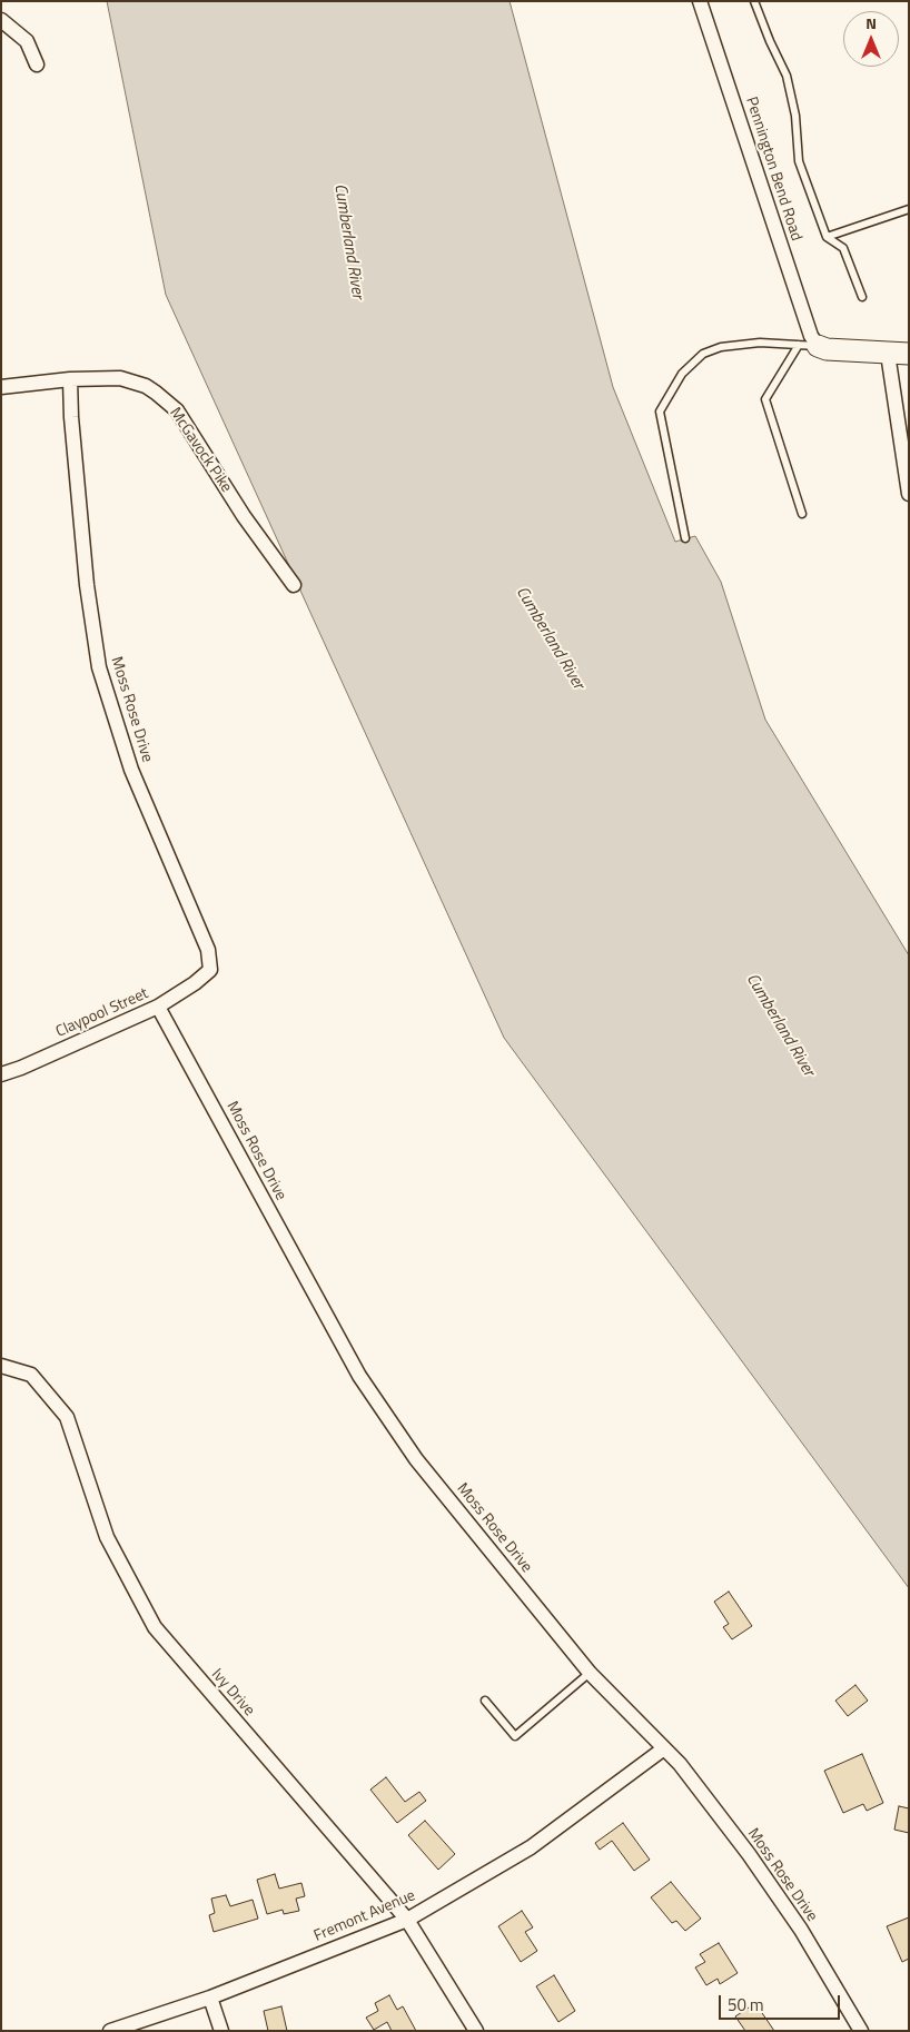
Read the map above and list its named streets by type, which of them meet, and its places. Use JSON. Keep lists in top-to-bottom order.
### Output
{
  "streets": {
    "street": [
      "Pennington Bend Road",
      "McGavock Pike",
      "Moss Rose Drive",
      "Claypool Street",
      "Ivy Drive",
      "Fremont Avenue"
    ]
  },
  "crossings": [
    ["McGavock Pike", "Moss Rose Drive"],
    ["Moss Rose Drive", "Claypool Street"],
    ["Moss Rose Drive", "Fremont Avenue"],
    ["Ivy Drive", "Fremont Avenue"]
  ],
  "water": ["Cumberland River"],
  "scale_bar": "50 m",
  "north": "top"
}
